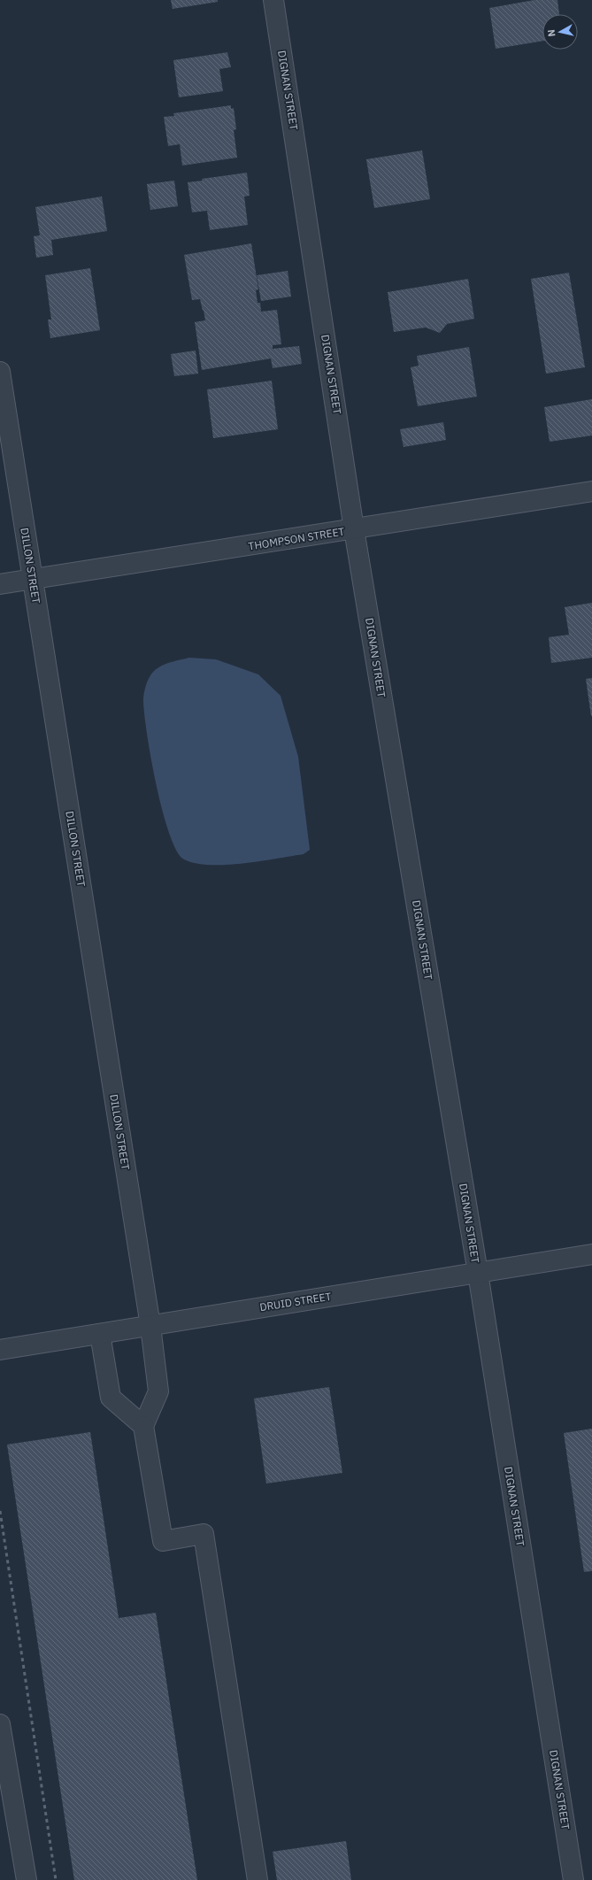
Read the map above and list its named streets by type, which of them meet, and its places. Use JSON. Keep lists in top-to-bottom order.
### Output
{
  "streets": {
    "street": [
      "DIGNAN STREET",
      "THOMPSON STREET",
      "DILLON STREET",
      "DRUID STREET"
    ]
  },
  "crossings": [
    ["DIGNAN STREET", "THOMPSON STREET"],
    ["DIGNAN STREET", "DRUID STREET"],
    ["THOMPSON STREET", "DILLON STREET"],
    ["DILLON STREET", "DRUID STREET"]
  ],
  "north": "left"
}
